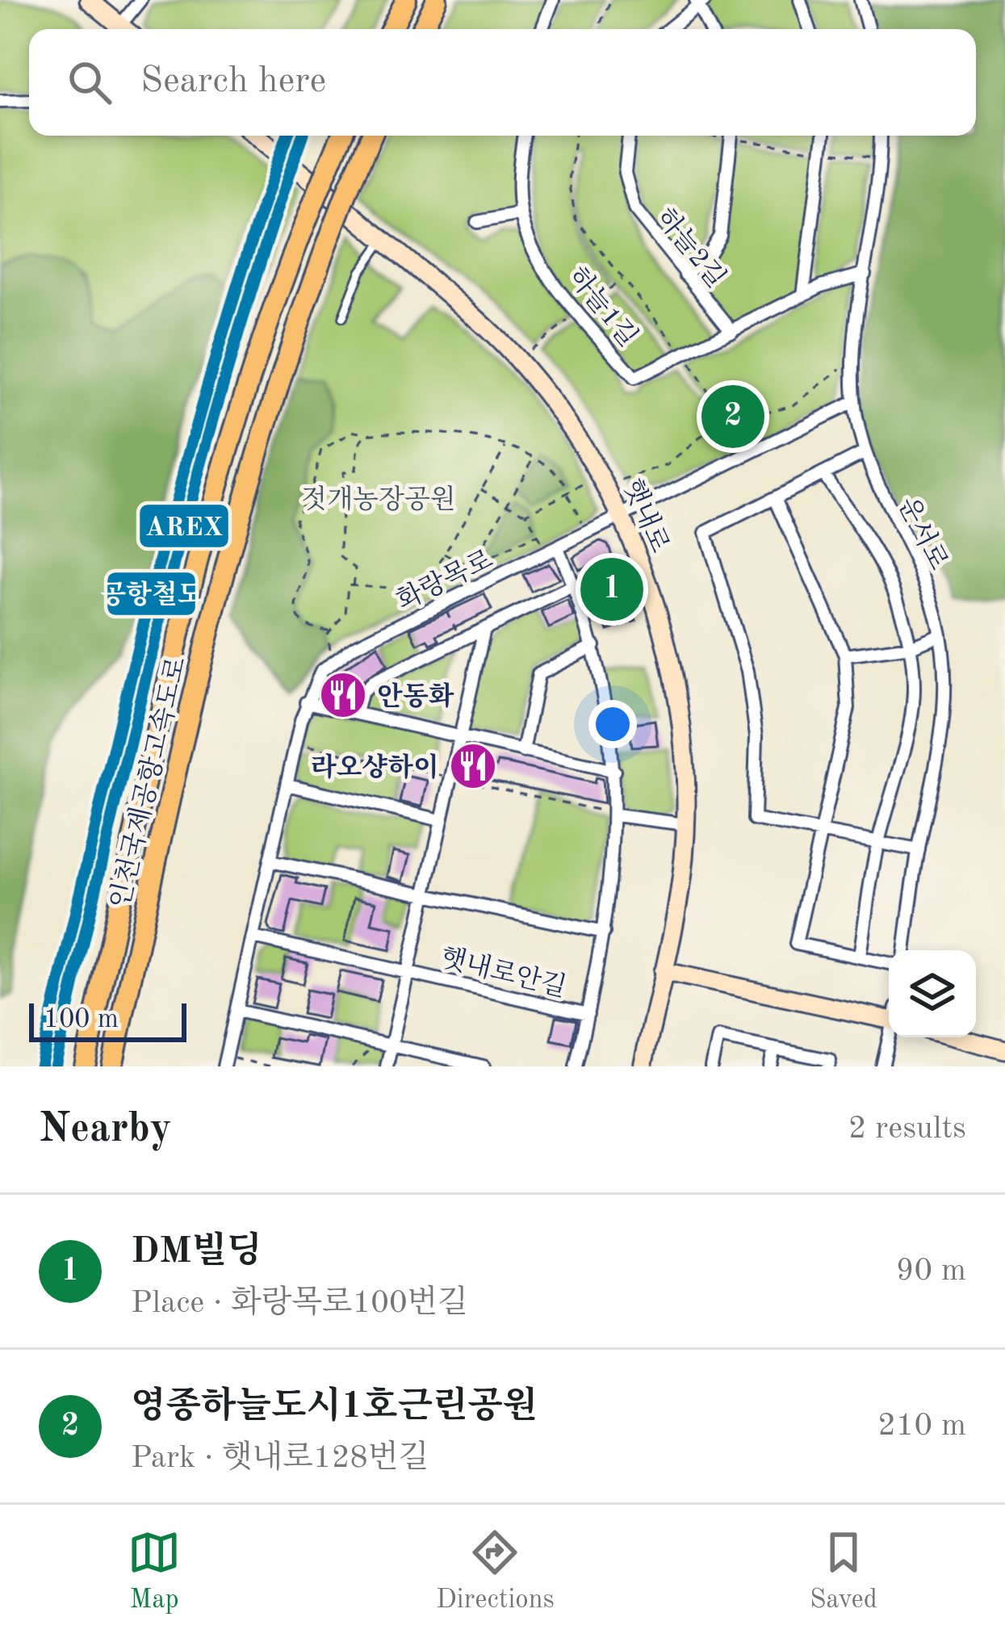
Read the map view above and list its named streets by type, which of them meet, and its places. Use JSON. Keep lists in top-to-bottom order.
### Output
{
  "streets": {
    "highway": ["인천국제공항고속도로"],
    "main road": ["햇내로"],
    "street": [
      "하늘2길",
      "하늘1길",
      "운서로",
      "화랑목로",
      "햇내로안길"
    ]
  },
  "crossings": [
    ["하늘2길", "하늘1길"],
    ["하늘1길", "운서로"],
    ["햇내로", "화랑목로"],
    ["운서로", "화랑목로"]
  ],
  "parks": ["젓개농장공원"],
  "places": {
    "restaurant": ["안동화", "라오샹하이"]
  },
  "lines": ["transit line 공항철도", "transit line AREX"],
  "scale_bar": "100 m",
  "page": {
    "search": "Search here",
    "pins": ["2", "1"],
    "scale": "100 m",
    "heading": ["Nearby", "2 results"],
    "list": [
      {
        "mark": "1",
        "name": "DM빌딩",
        "note": "Place · 화랑목로100번길",
        "value": "90 m"
      },
      {
        "mark": "2",
        "name": "영종하늘도시1호근린공원",
        "note": "Park · 햇내로128번길",
        "value": "210 m"
      }
    ],
    "nav": ["Map", "Directions", "Saved"]
  }
}
